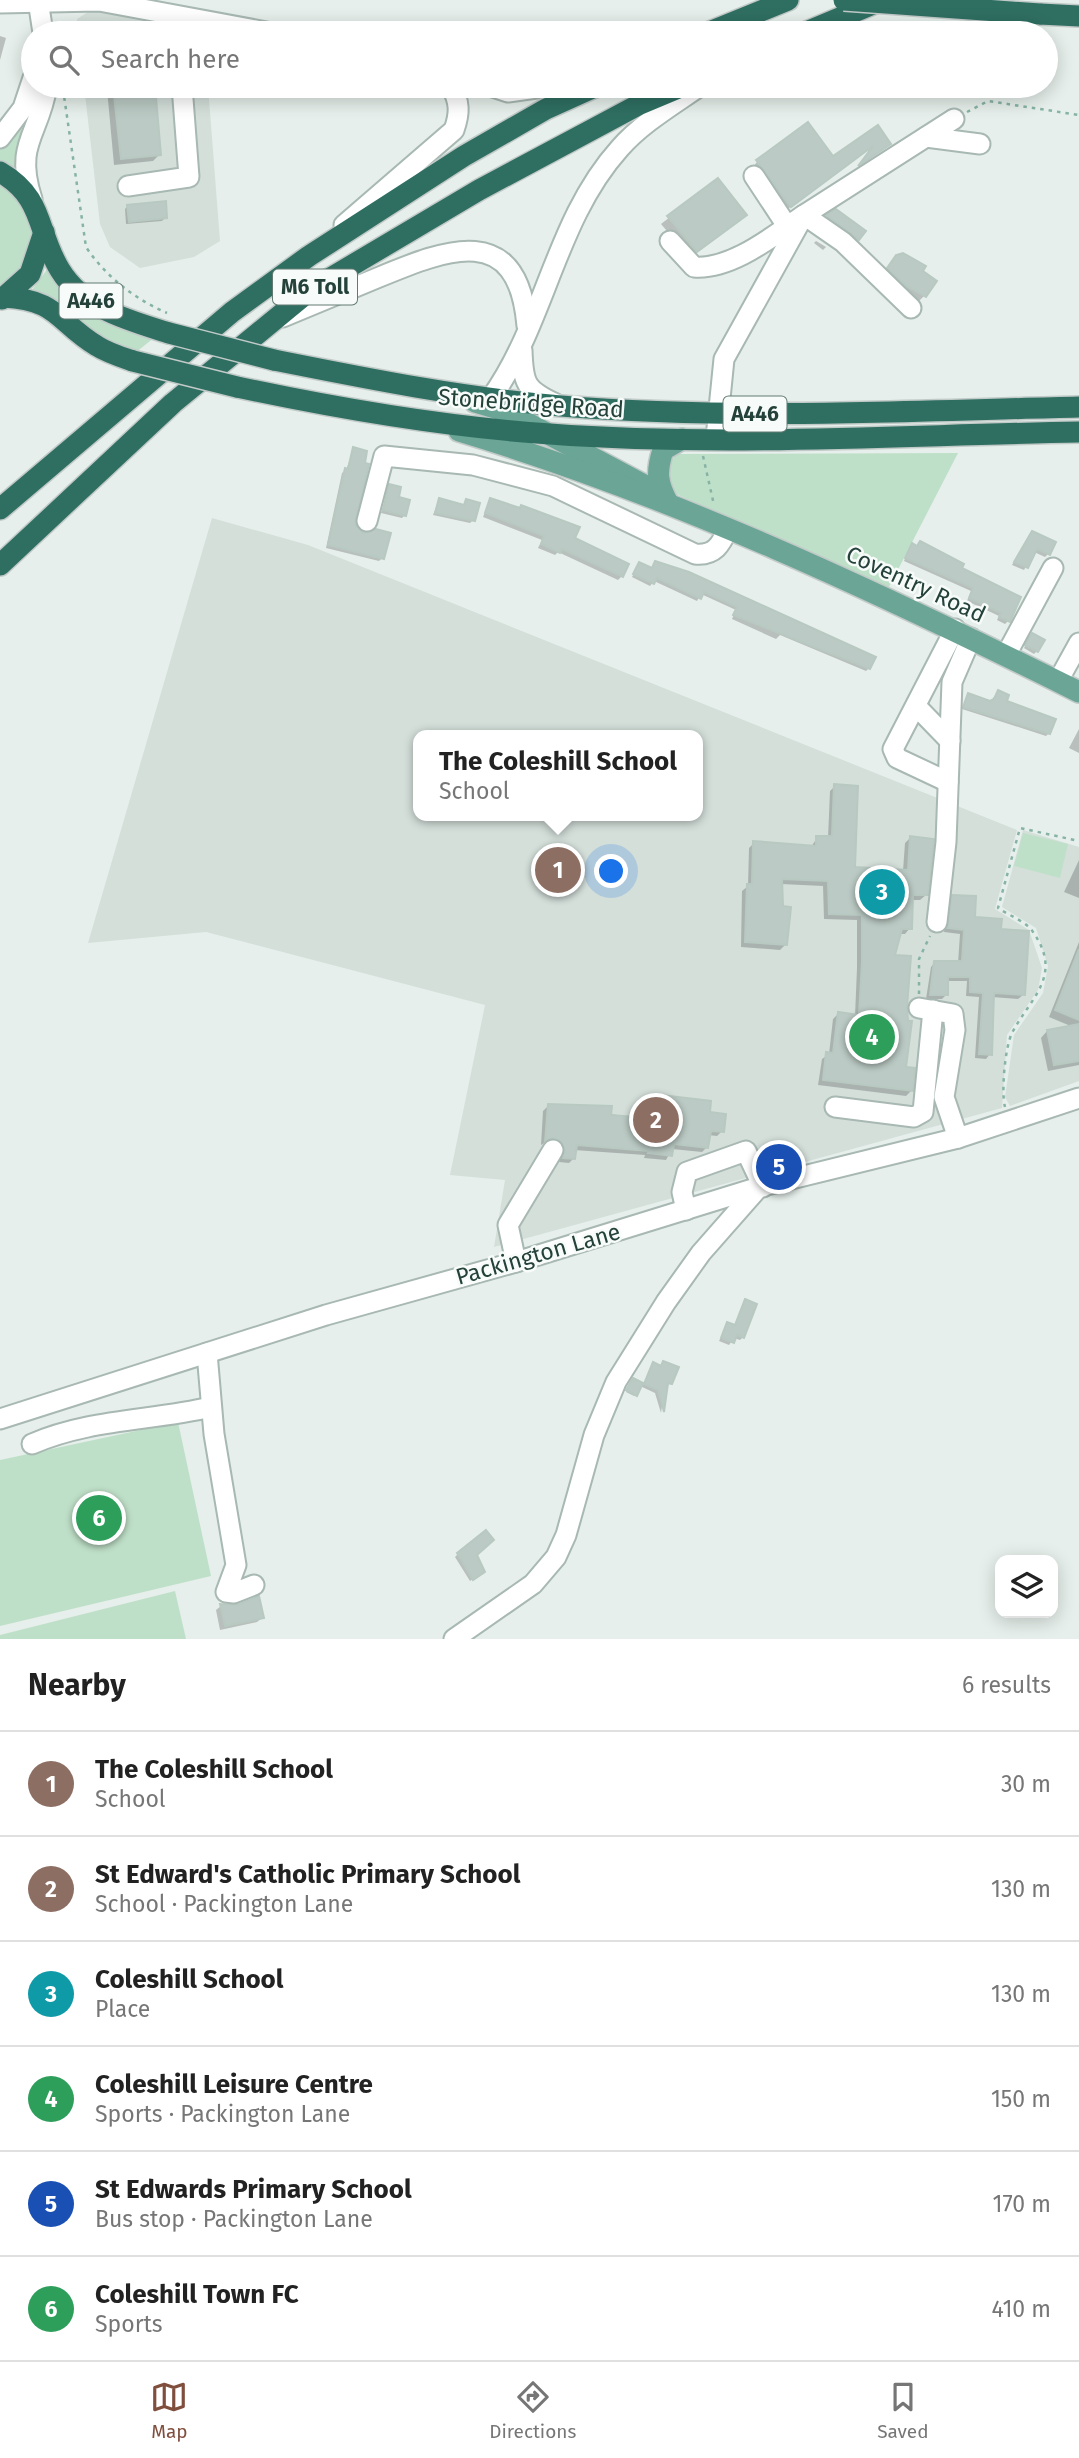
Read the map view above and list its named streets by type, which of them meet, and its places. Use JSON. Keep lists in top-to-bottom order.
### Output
{
  "streets": {
    "highway": ["M6 Toll", "A446", "Stonebridge Road"],
    "main road": ["Coventry Road"],
    "street": ["Packington Lane"]
  },
  "crossings": [
    ["A446", "Stonebridge Road"]
  ],
  "page": {
    "search": "Search here",
    "popup": ["The Coleshill School", "School"],
    "pins": [
      "1",
      "3",
      "4",
      "2",
      "5",
      "6"
    ],
    "heading": ["Nearby", "6 results"],
    "list": [
      {
        "mark": "1",
        "name": "The Coleshill School",
        "note": "School",
        "value": "30 m"
      },
      {
        "mark": "2",
        "name": "St Edward's Catholic Primary School",
        "note": "School · Packington Lane",
        "value": "130 m"
      },
      {
        "mark": "3",
        "name": "Coleshill School",
        "note": "Place",
        "value": "130 m"
      },
      {
        "mark": "4",
        "name": "Coleshill Leisure Centre",
        "note": "Sports · Packington Lane",
        "value": "150 m"
      },
      {
        "mark": "5",
        "name": "St Edwards Primary School",
        "note": "Bus stop · Packington Lane",
        "value": "170 m"
      },
      {
        "mark": "6",
        "name": "Coleshill Town FC",
        "note": "Sports",
        "value": "410 m"
      }
    ],
    "nav": ["Map", "Directions", "Saved"]
  }
}
